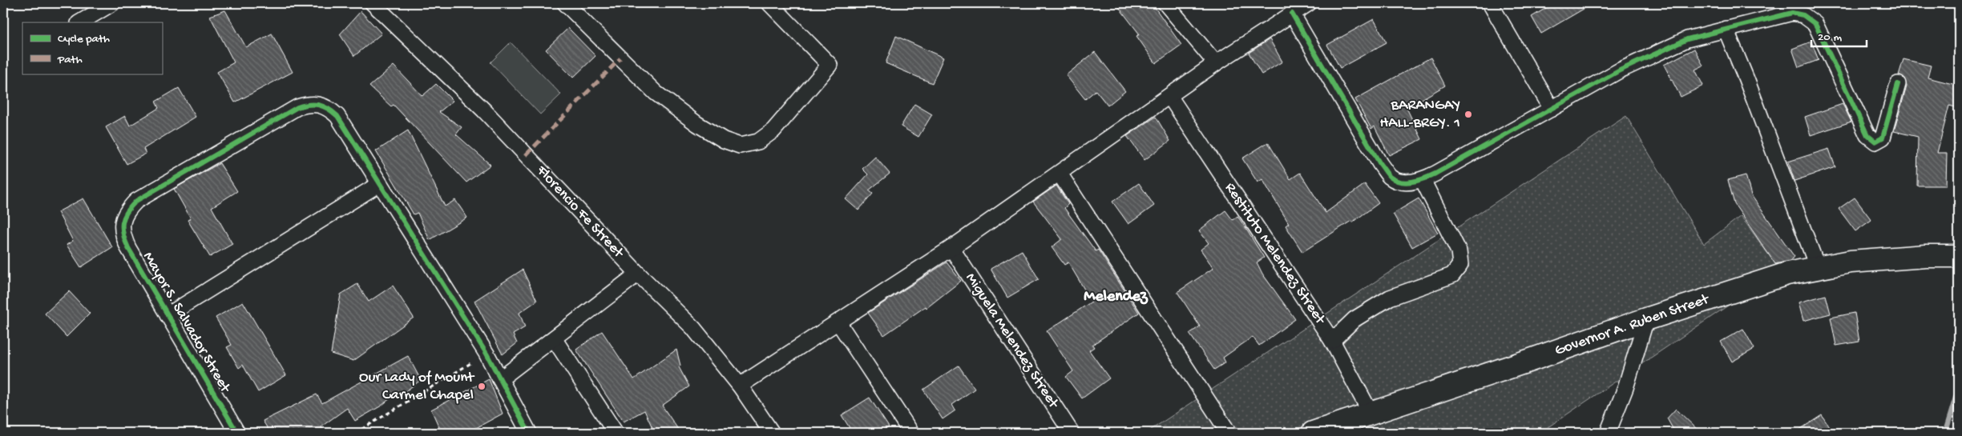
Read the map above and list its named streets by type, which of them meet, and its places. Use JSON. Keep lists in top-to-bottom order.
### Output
{
  "streets": {
    "main road": ["Governor A. Ruben Street"],
    "street": [
      "Florencio Fe Street",
      "Restituto Melendez Street",
      "Mayor S. Salvador Street",
      "Miguela Melendez Street"
    ]
  },
  "crossings": [
    ["Restituto Melendez Street", "Governor A. Ruben Street"]
  ],
  "districts": ["Melendez"],
  "places": ["BARANGAY HALL-BRGY. 1", "Our Lady of Mount Carmel Chapel"],
  "legend": ["Cycle path", "Path"],
  "scale_bar": "20 m"
}
